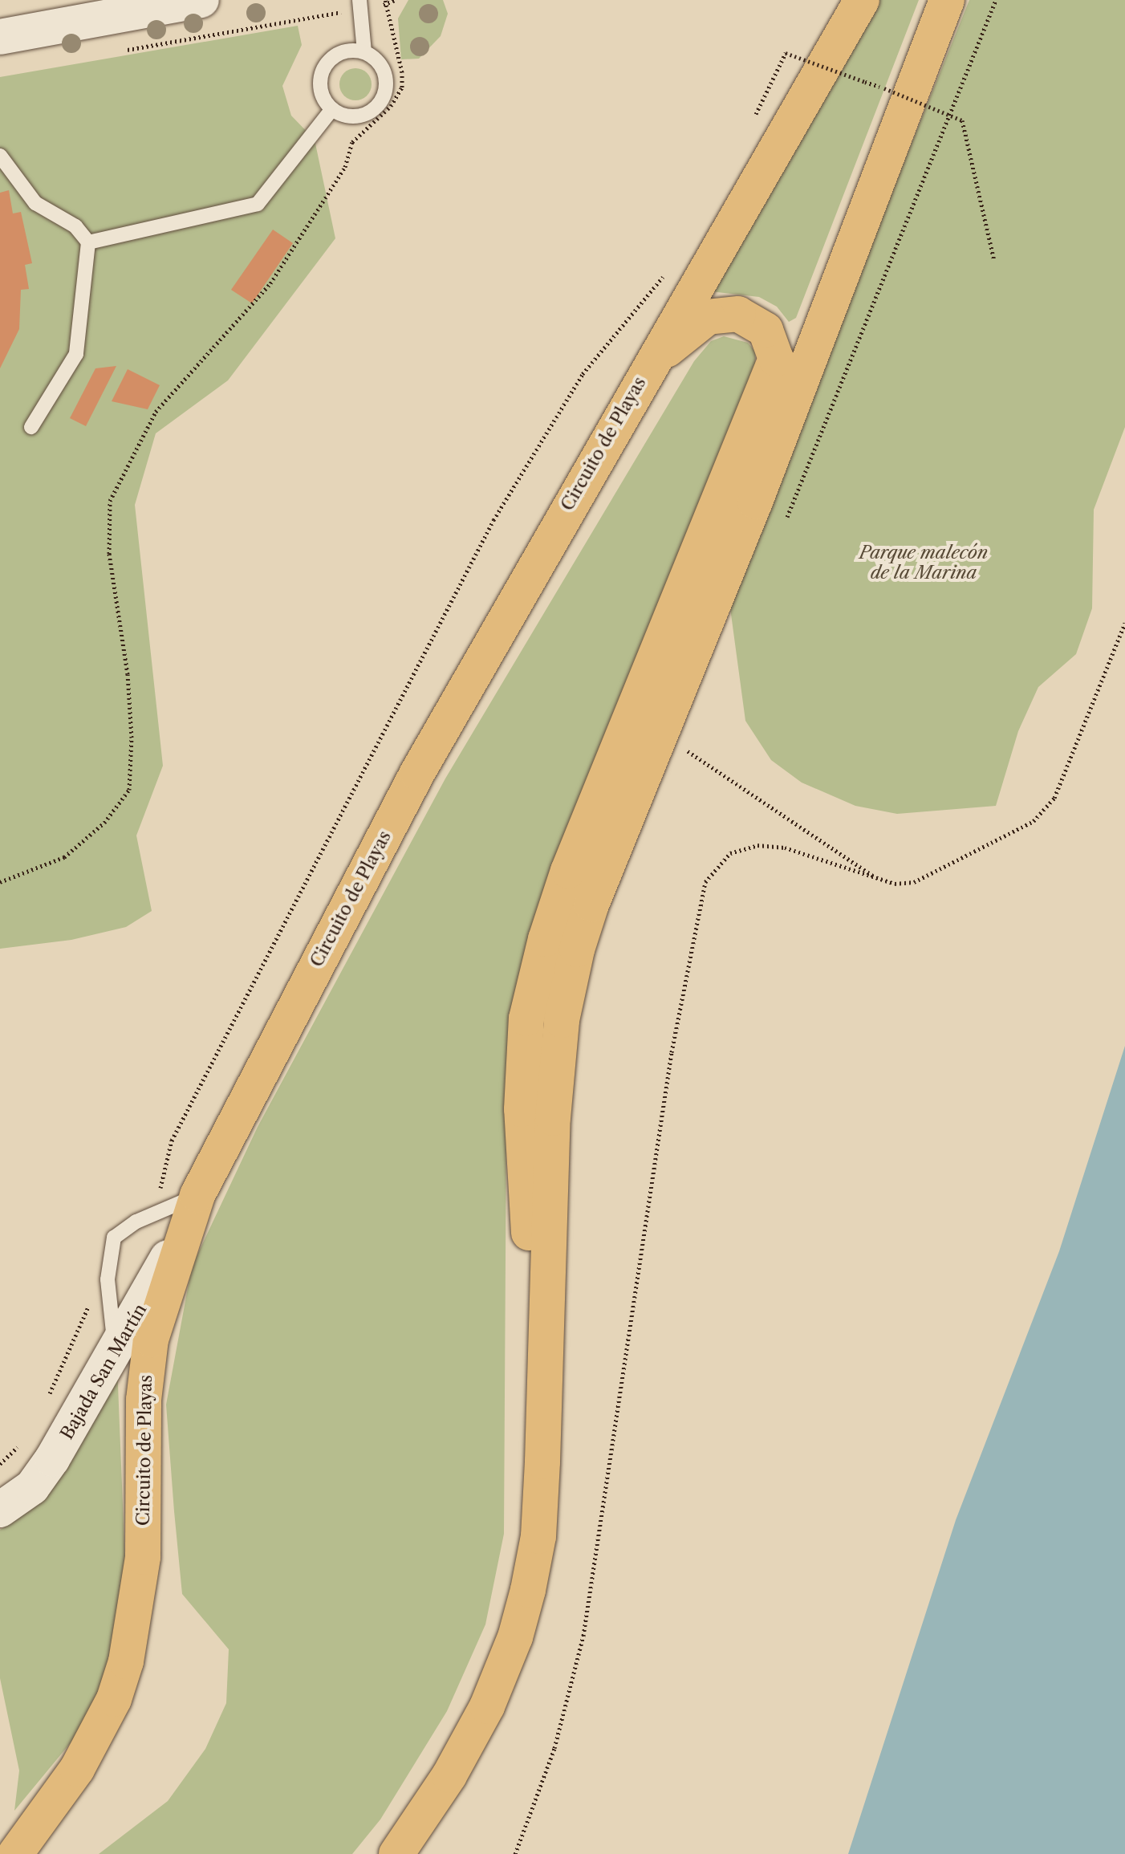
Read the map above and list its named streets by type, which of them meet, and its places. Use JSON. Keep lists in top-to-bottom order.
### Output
{
  "streets": {
    "highway": ["Circuito de Playas"],
    "main road": ["Bajada San Martín"]
  },
  "crossings": [
    ["Circuito de Playas", "Bajada San Martín"]
  ],
  "parks": ["Parque malecón de la Marina"]
}
